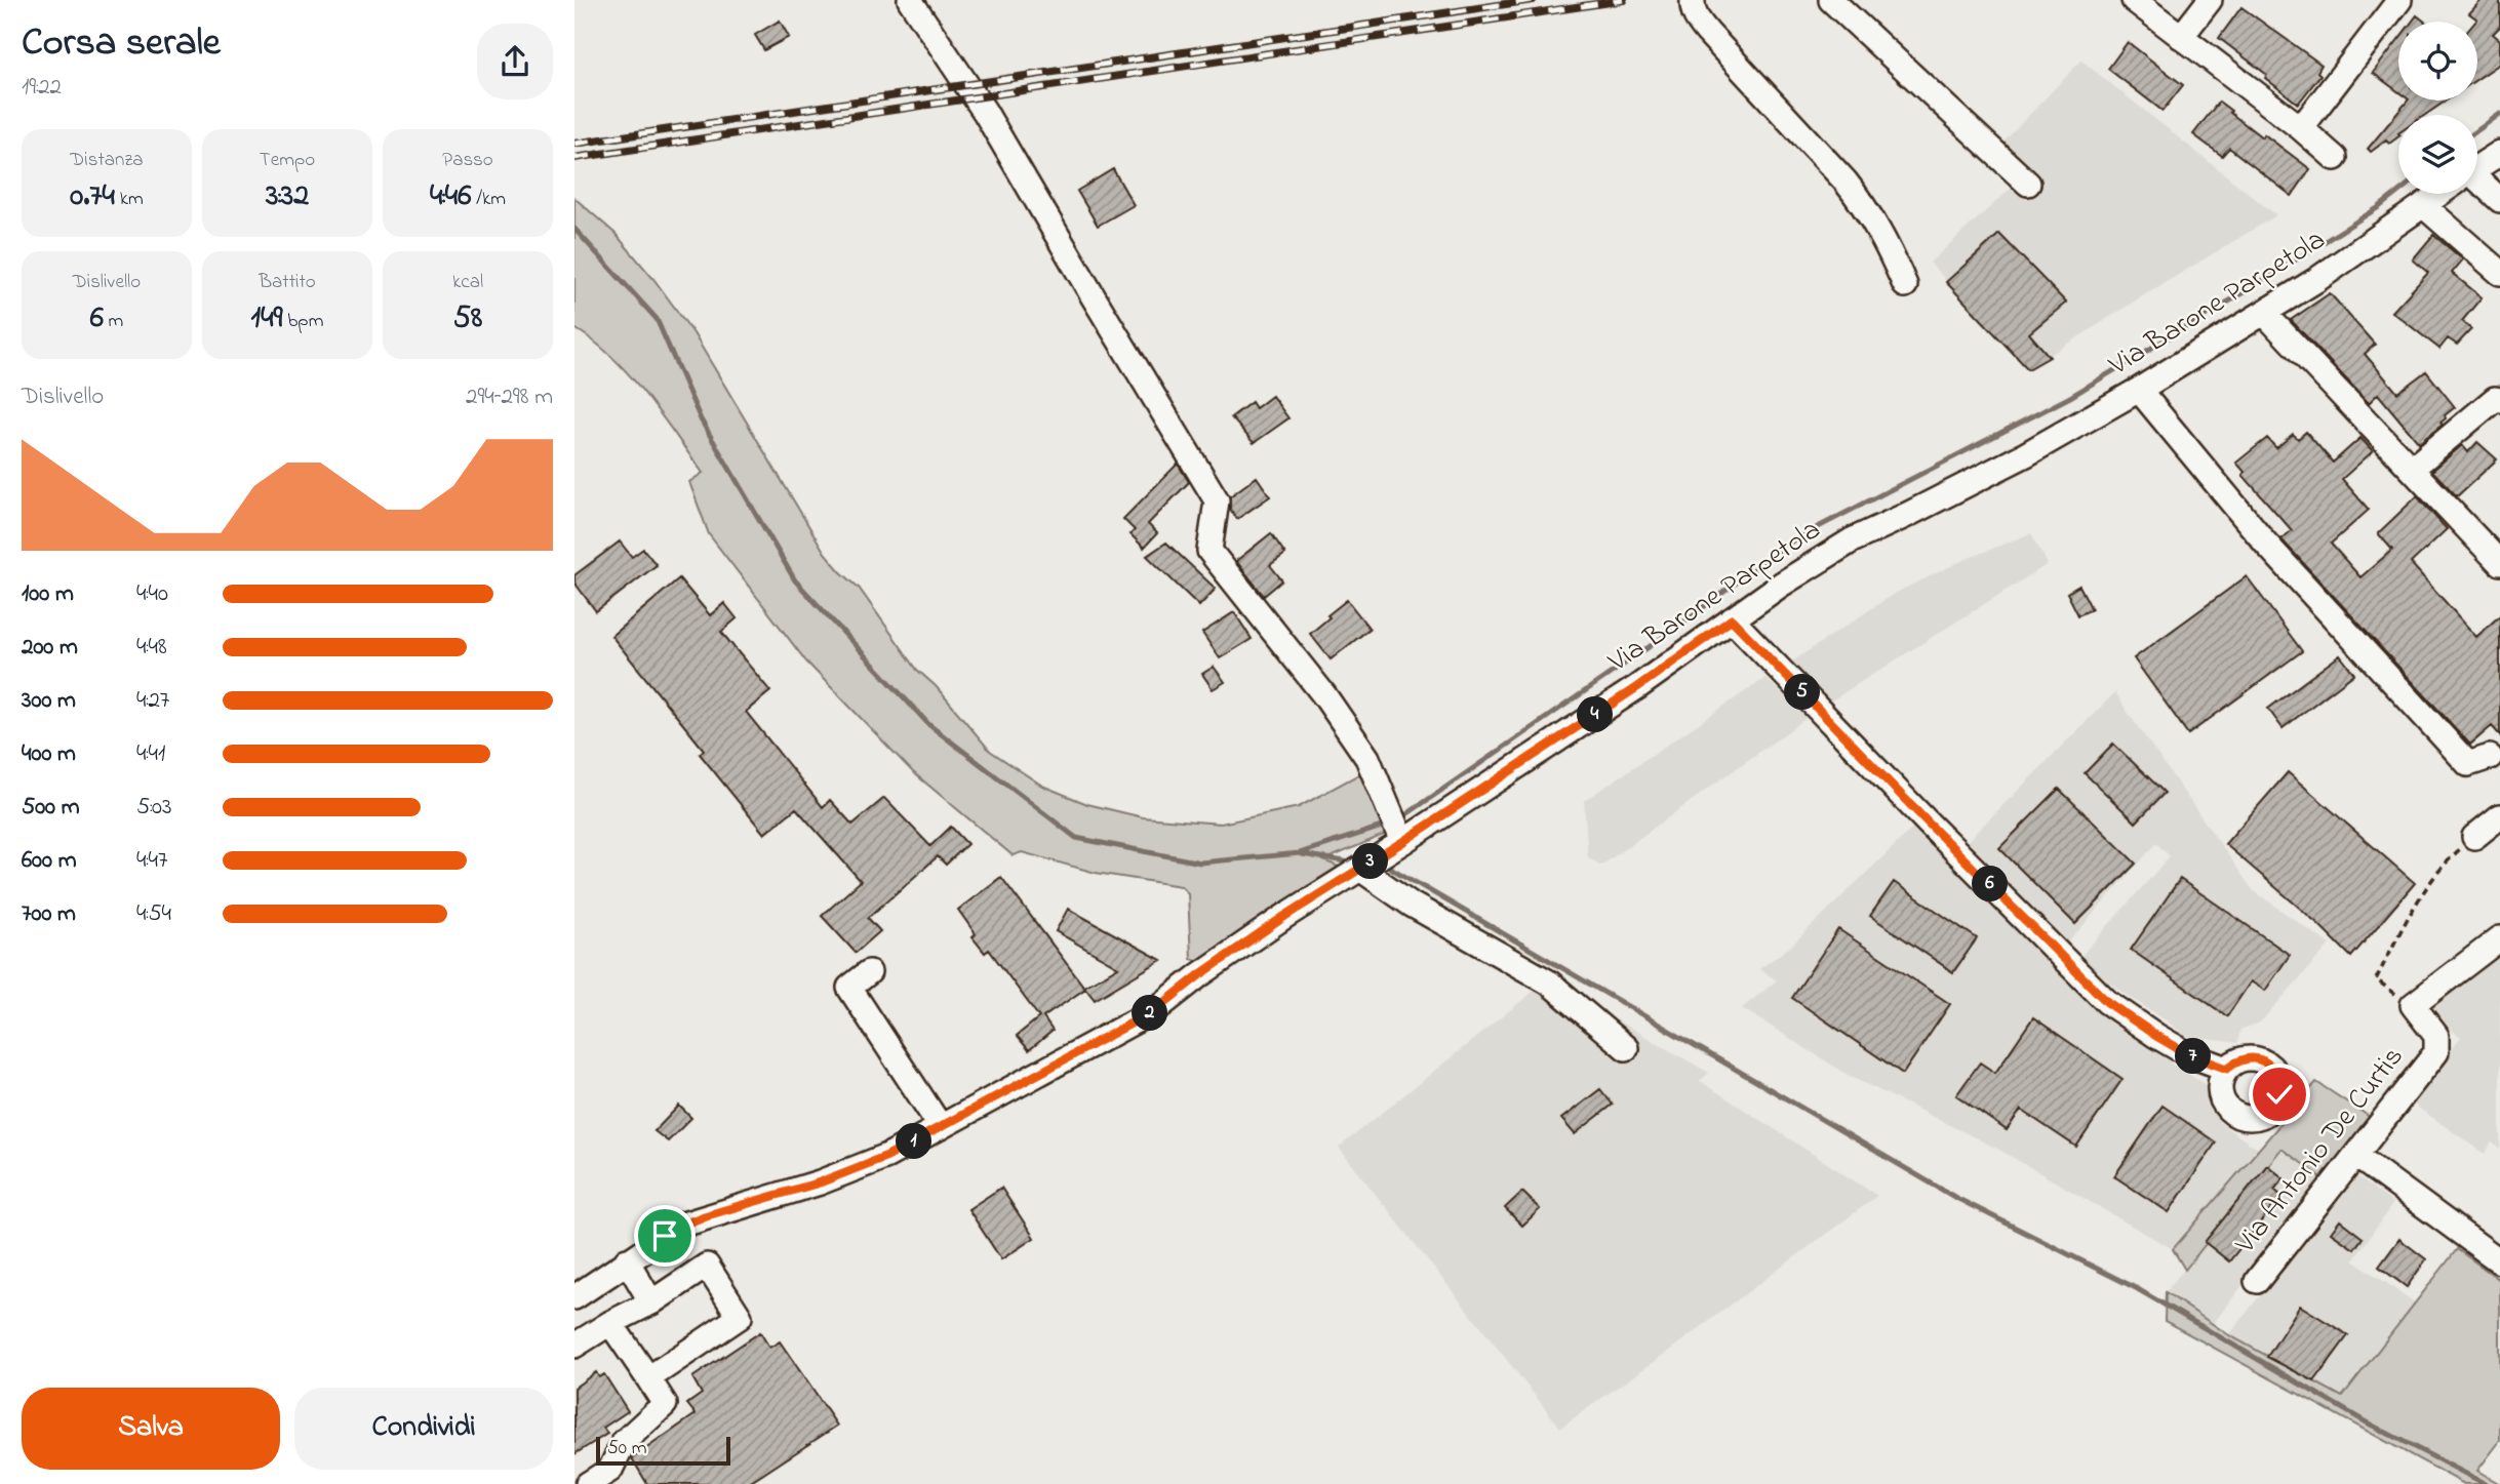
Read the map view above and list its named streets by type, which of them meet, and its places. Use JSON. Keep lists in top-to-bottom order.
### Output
{
  "streets": {
    "street": ["Via Barone Parpetola", "Via Antonio De Curtis"]
  },
  "scale_bar": "50 m",
  "page": {
    "heading": ["Corsa serale", "19:22"],
    "stats": [
      ["Distanza", "0.74 km"],
      ["Tempo", "3:32"],
      ["Passo", "4:46 /km"],
      ["Dislivello", "6 m"],
      ["Battito", "149 bpm"],
      ["kcal", "58"]
    ],
    "chart": ["Dislivello", "294–298 m"],
    "list": [
      {
        "name": "100 m",
        "note": "4:40"
      },
      {
        "name": "200 m",
        "note": "4:48"
      },
      {
        "name": "300 m",
        "note": "4:27"
      },
      {
        "name": "400 m",
        "note": "4:41"
      },
      {
        "name": "500 m",
        "note": "5:03"
      },
      {
        "name": "600 m",
        "note": "4:47"
      },
      {
        "name": "700 m",
        "note": "4:54"
      }
    ],
    "pins": [
      "5",
      "4",
      "3",
      "6",
      "2",
      "7",
      "1"
    ],
    "buttons": ["Salva", "Condividi"],
    "scale": "50 m"
  }
}
